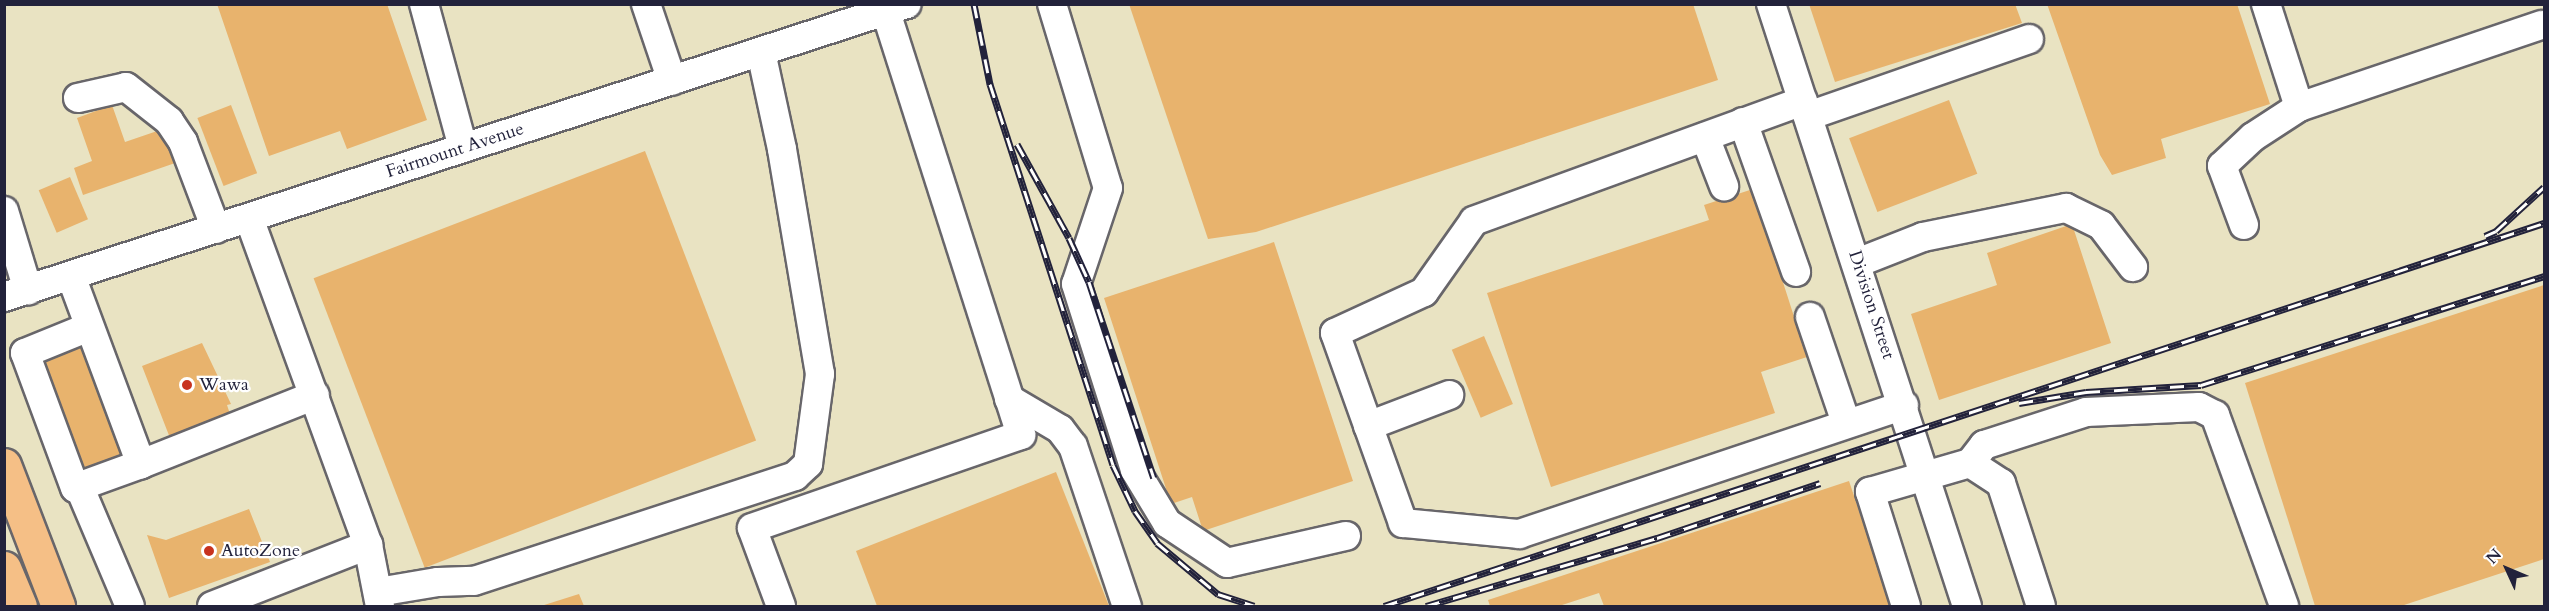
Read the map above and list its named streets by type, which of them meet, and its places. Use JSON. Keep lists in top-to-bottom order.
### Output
{
  "streets": {
    "street": ["Fairmount Avenue", "Division Street"]
  },
  "places": ["Wawa", "AutoZone"],
  "north": "top left"
}
